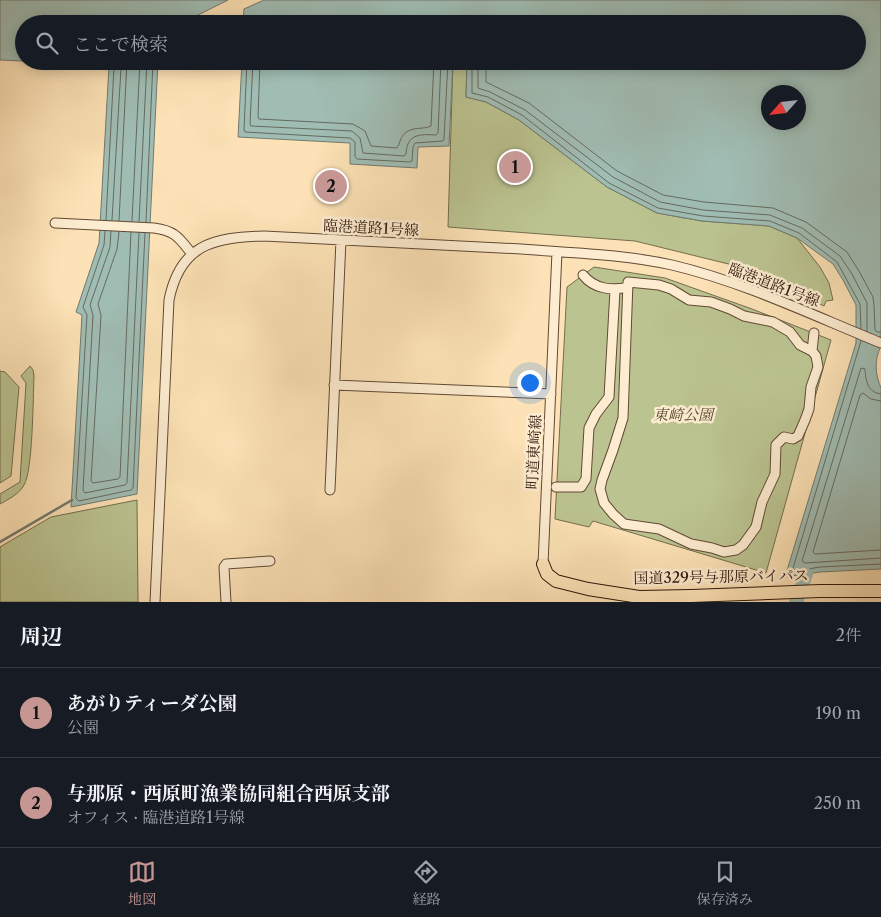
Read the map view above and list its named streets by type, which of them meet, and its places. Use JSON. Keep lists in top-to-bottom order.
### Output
{
  "streets": {
    "highway": ["国道329号与那原バイパス"],
    "street": ["臨港道路1号線", "町道東崎線"]
  },
  "crossings": [
    ["臨港道路1号線", "町道東崎線"],
    ["町道東崎線", "国道329号与那原バイパス"]
  ],
  "parks": ["東崎公園"],
  "north": "bottom left",
  "page": {
    "search": "ここで検索",
    "pins": ["1", "2"],
    "heading": ["周辺", "2件"],
    "list": [
      {
        "mark": "1",
        "name": "あがりティーダ公園",
        "note": "公園",
        "value": "190 m"
      },
      {
        "mark": "2",
        "name": "与那原・西原町漁業協同組合西原支部",
        "note": "オフィス · 臨港道路1号線",
        "value": "250 m"
      }
    ],
    "nav": ["地図", "経路", "保存済み"]
  }
}
